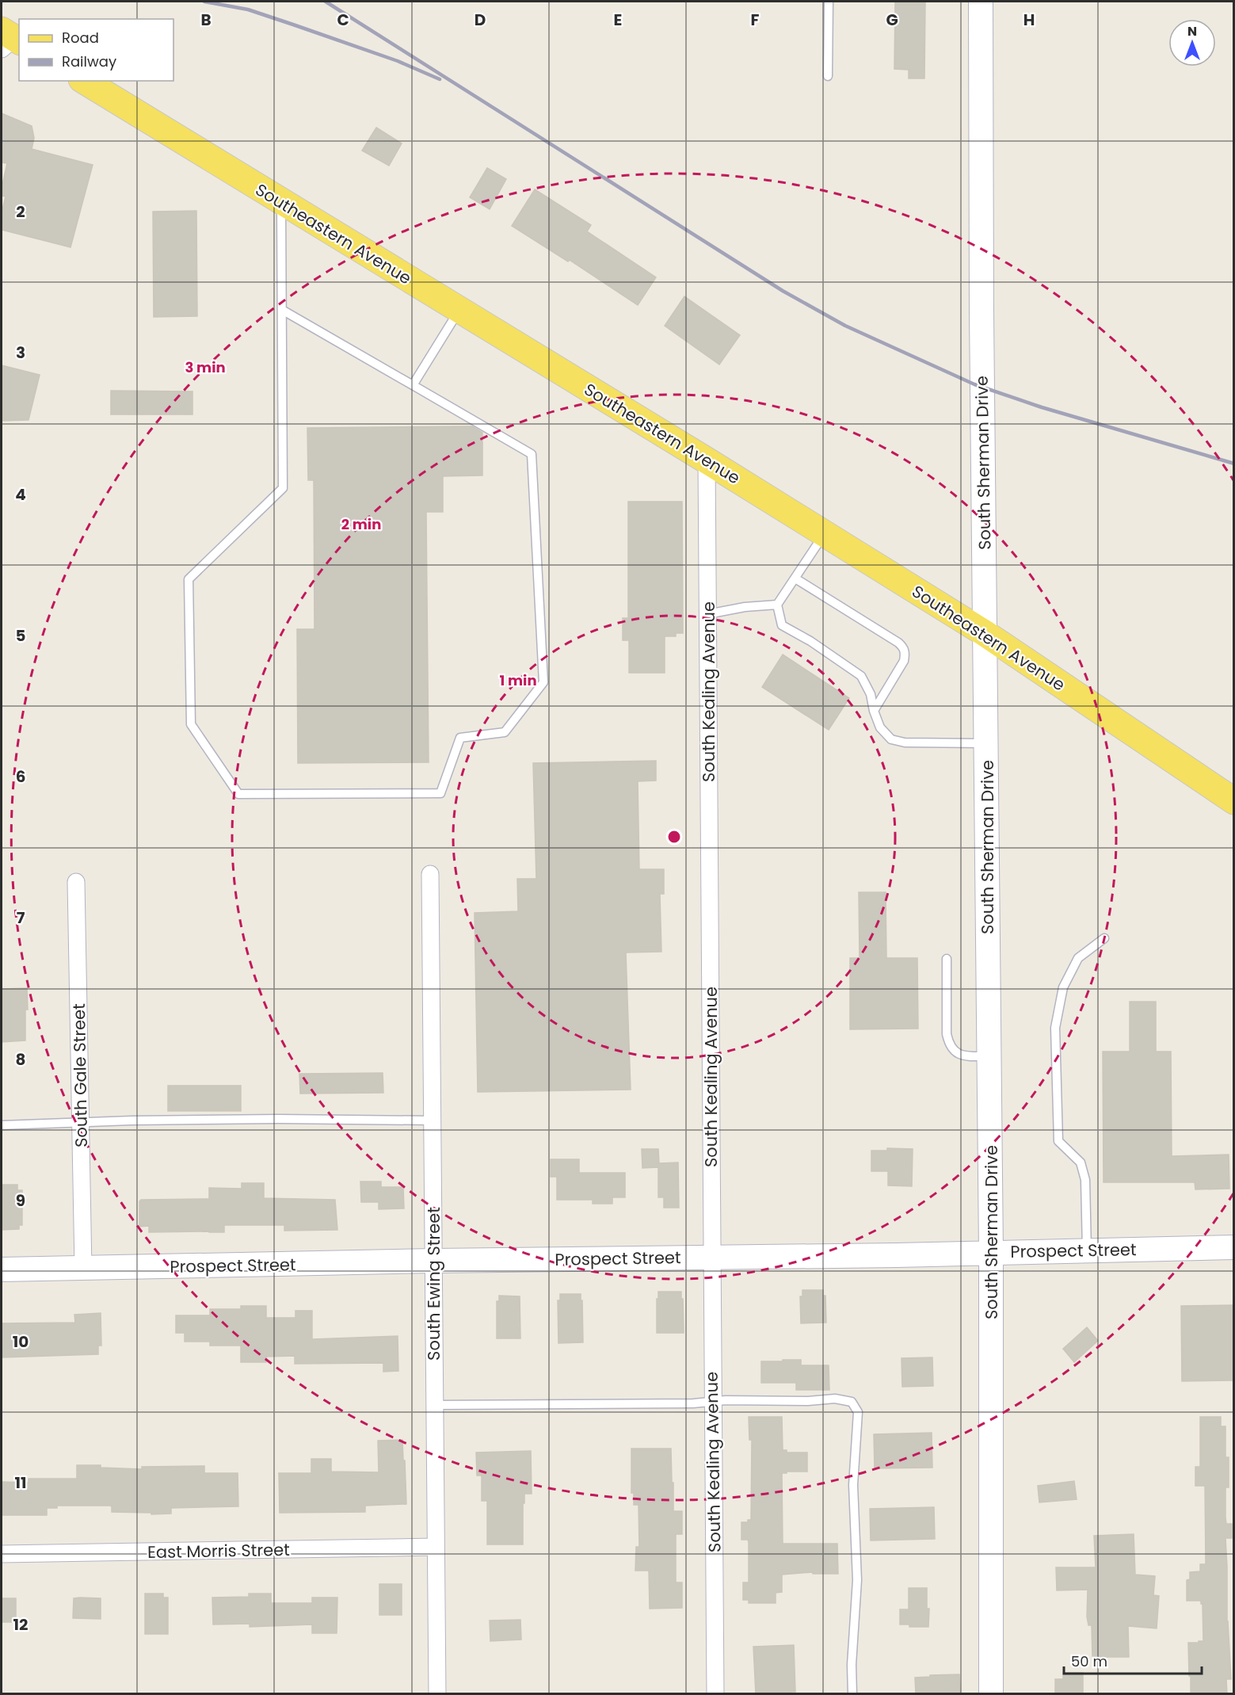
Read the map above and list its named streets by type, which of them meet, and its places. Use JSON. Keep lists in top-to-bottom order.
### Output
{
  "streets": {
    "main road": ["Southeastern Avenue", "South Sherman Drive", "Prospect Street"],
    "street": [
      "South Kealing Avenue",
      "South Gale Street",
      "South Ewing Street",
      "East Morris Street"
    ]
  },
  "crossings": [
    ["Southeastern Avenue", "South Sherman Drive"],
    ["Southeastern Avenue", "South Kealing Avenue"],
    ["South Sherman Drive", "Prospect Street"],
    ["South Kealing Avenue", "Prospect Street"],
    ["South Gale Street", "Prospect Street"],
    ["Prospect Street", "South Ewing Street"],
    ["South Ewing Street", "East Morris Street"]
  ],
  "legend": ["Road", "Railway"],
  "scale_bar": "50 m",
  "north": "top",
  "grid": {
    "columns": [
      "B",
      "C",
      "D",
      "E",
      "F",
      "G",
      "H"
    ],
    "rows": [
      "2",
      "3",
      "4",
      "5",
      "6",
      "7",
      "8",
      "9",
      "10",
      "11",
      "12"
    ]
  },
  "rings": ["3 min", "2 min", "1 min"]
}
